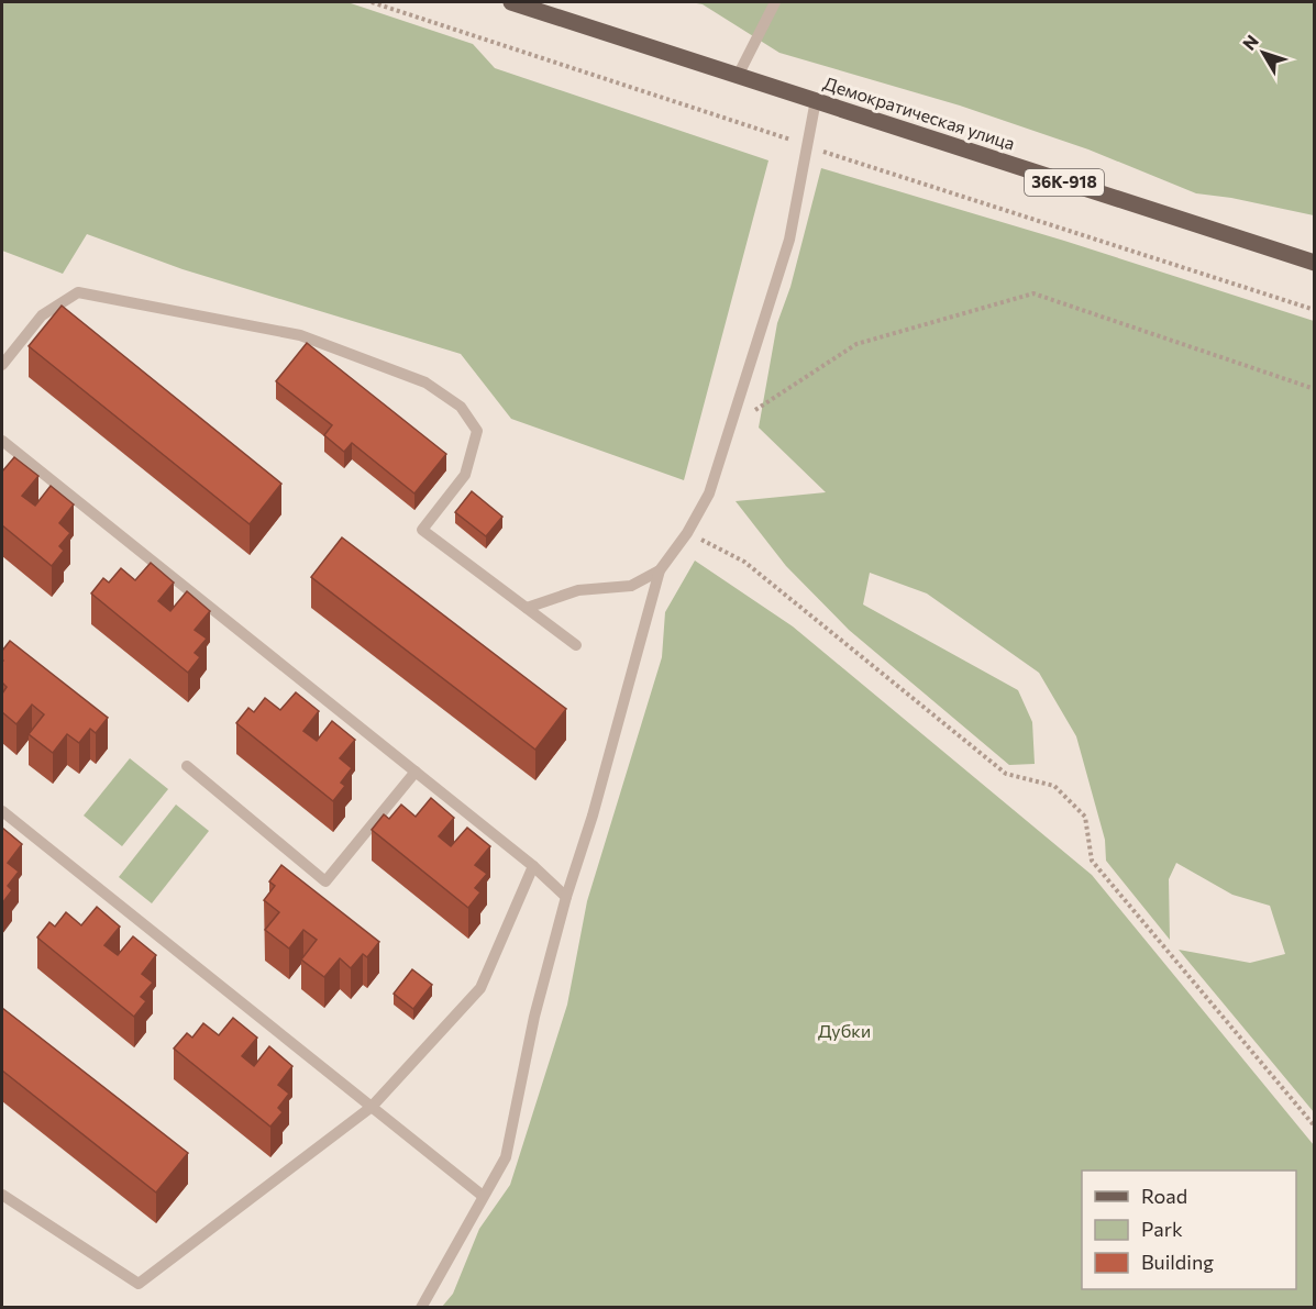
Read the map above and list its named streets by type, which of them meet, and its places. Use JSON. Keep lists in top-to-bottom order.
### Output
{
  "streets": {
    "main road": ["Демократическая улица", "36К-918"]
  },
  "parks": ["Дубки"],
  "legend": ["Road", "Park", "Building"],
  "north": "top left"
}
